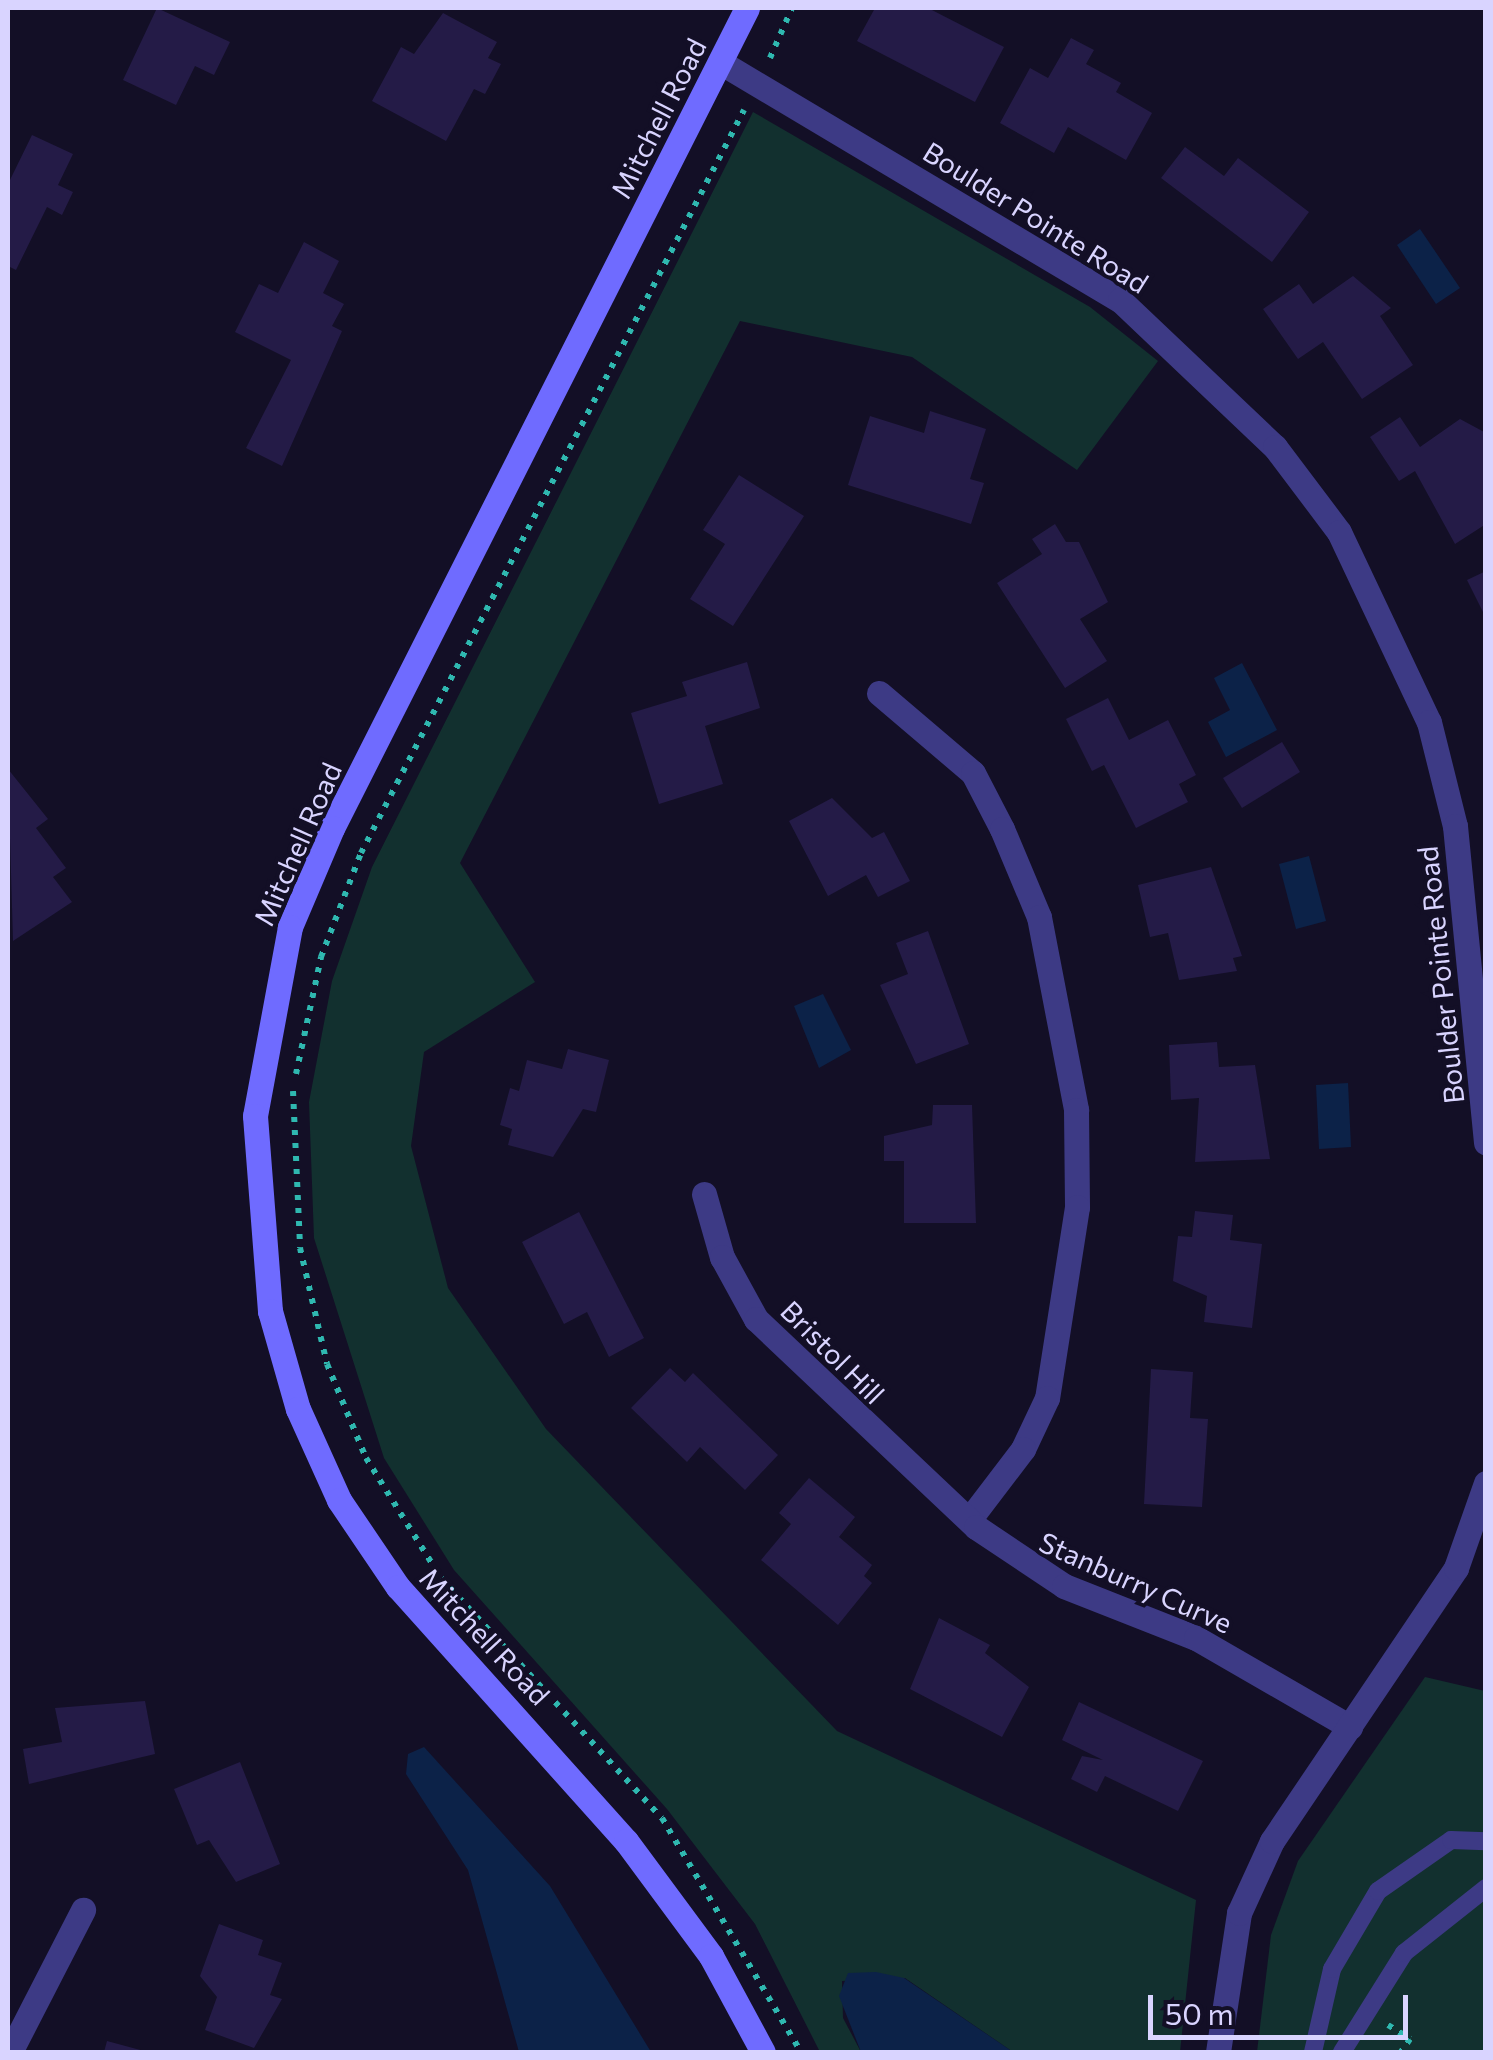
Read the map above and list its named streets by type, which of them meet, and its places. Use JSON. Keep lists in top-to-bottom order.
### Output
{
  "streets": {
    "main road": ["Mitchell Road"],
    "street": ["Boulder Pointe Road", "Bristol Hill", "Stanburry Curve"]
  },
  "crossings": [
    ["Mitchell Road", "Boulder Pointe Road"],
    ["Bristol Hill", "Stanburry Curve"]
  ],
  "scale_bar": "50 m"
}
